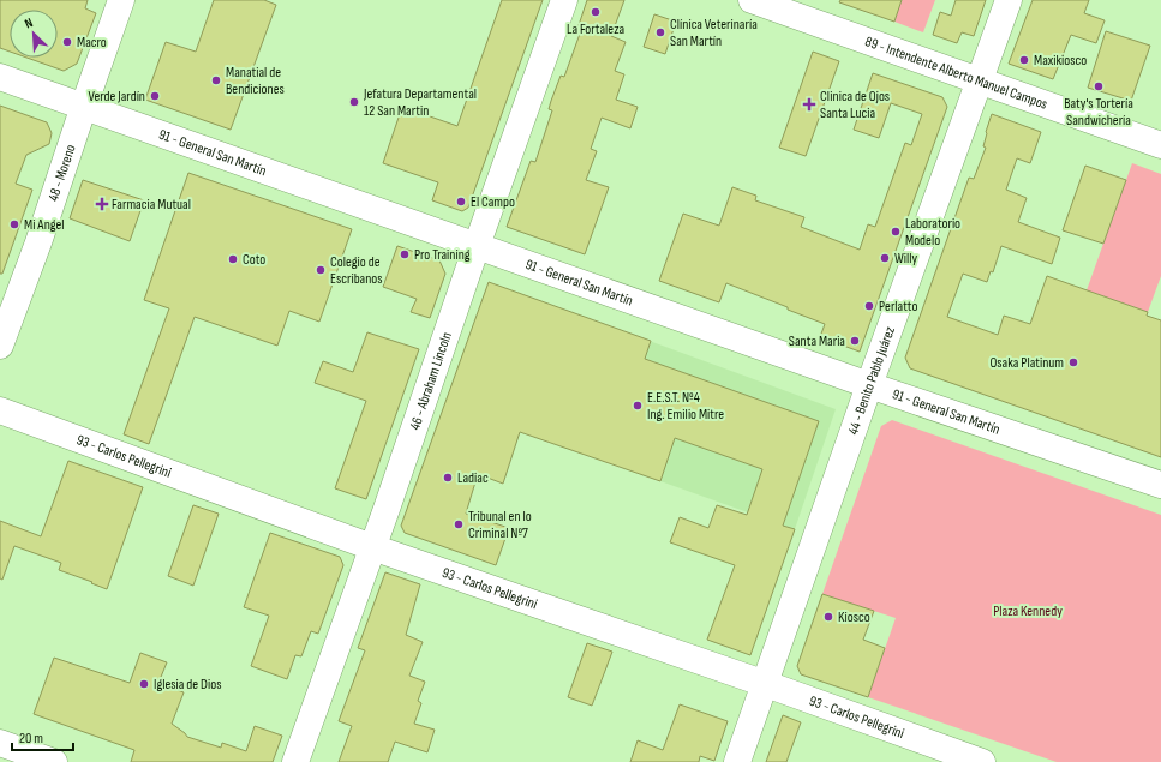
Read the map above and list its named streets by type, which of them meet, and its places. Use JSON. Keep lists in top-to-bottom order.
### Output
{
  "streets": {
    "street": [
      "89 - Intendente Alberto Manuel Campos",
      "91 - General San Martín",
      "48 - Moreno",
      "44 - Benito Pablo Juárez",
      "46 - Abraham Lincoln",
      "93 - Carlos Pellegrini"
    ]
  },
  "crossings": [
    ["89 - Intendente Alberto Manuel Campos", "44 - Benito Pablo Juárez"],
    ["91 - General San Martín", "48 - Moreno"],
    ["91 - General San Martín", "44 - Benito Pablo Juárez"],
    ["91 - General San Martín", "46 - Abraham Lincoln"],
    ["44 - Benito Pablo Juárez", "93 - Carlos Pellegrini"],
    ["46 - Abraham Lincoln", "93 - Carlos Pellegrini"]
  ],
  "parks": ["Plaza Kennedy"],
  "places": {
    "other": [
      "La Fortaleza",
      "Clínica Veterinaría San Martín",
      "Macro",
      "Maxikiosco",
      "Manatial de Bendiciones",
      "Baty's Tortería Sandwichería",
      "Verde Jardín",
      "Jefatura Departamental 12 San Martin",
      "El Campo",
      "Mi Angel",
      "Laboratorio Modelo",
      "Pro Training",
      "Willy",
      "Coto",
      "Colegio de Escribanos",
      "Perlatto",
      "Santa Maria",
      "Osaka Platinum",
      "E.E.S.T. Nº4 Ing. Emilio Mitre",
      "Ladiac",
      "Tribunal en lo Criminal Nº7",
      "Kiosco",
      "Iglesia de Dios"
    ],
    "health": ["Clinica de Ojos Santa Lucia", "Farmacia Mutual"]
  },
  "scale_bar": "20 m",
  "north": "top left"
}
